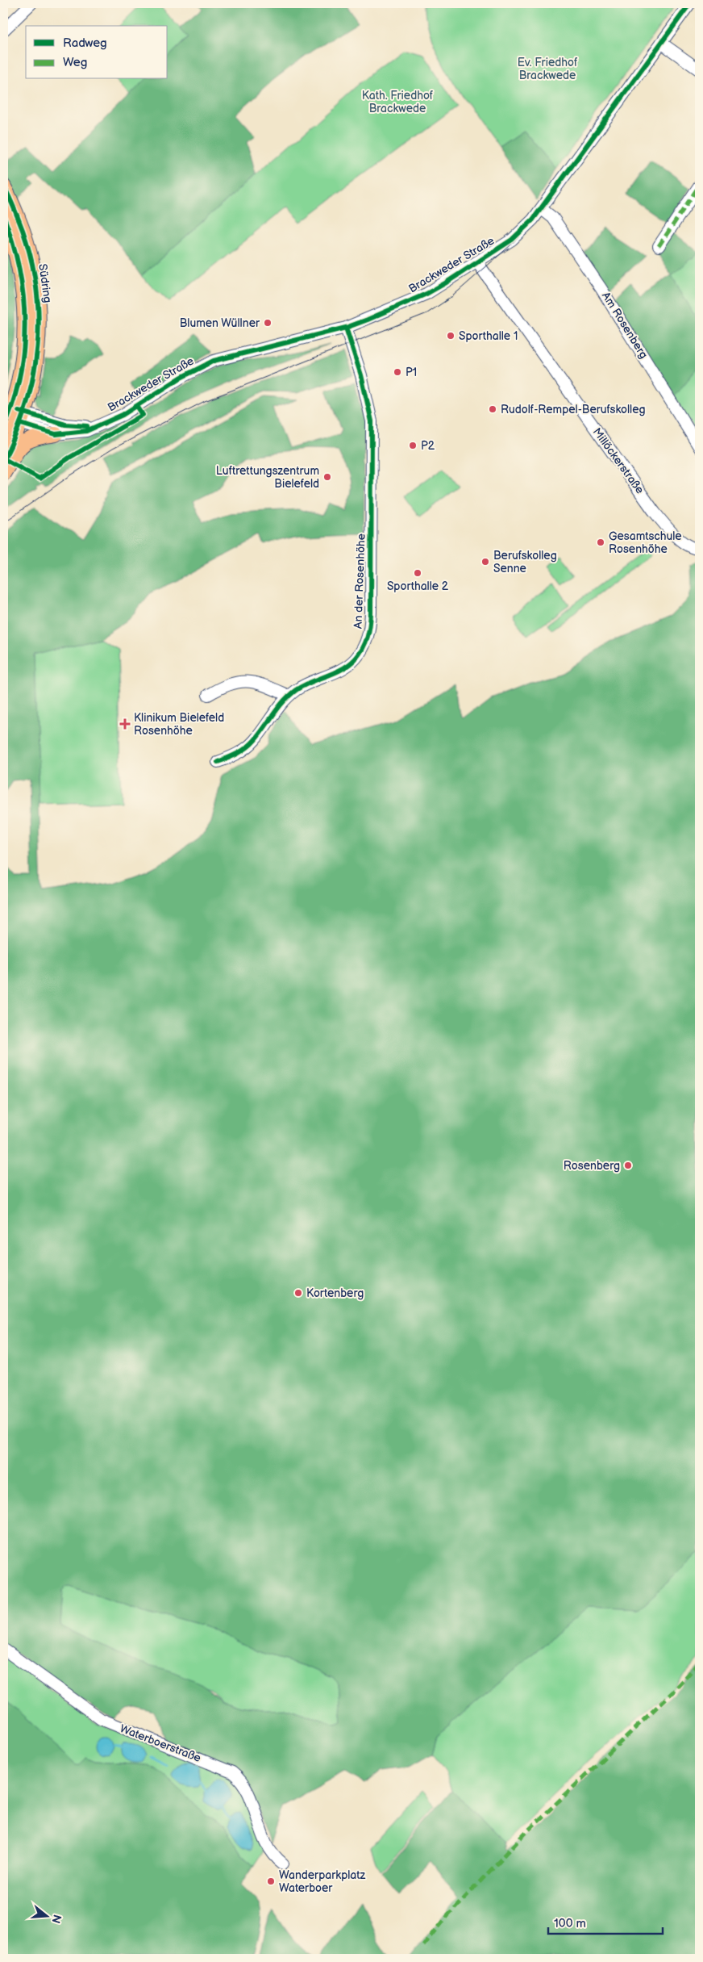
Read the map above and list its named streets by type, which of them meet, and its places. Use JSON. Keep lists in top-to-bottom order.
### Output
{
  "streets": {
    "main road": ["Südring"],
    "street": [
      "Brackweder Straße",
      "Am Rosenberg",
      "Millöckerstraße",
      "An der Rosenhöhe",
      "Waterboerstraße"
    ]
  },
  "crossings": [
    ["Brackweder Straße", "Südring"],
    ["Brackweder Straße", "Am Rosenberg"],
    ["Brackweder Straße", "Millöckerstraße"],
    ["Brackweder Straße", "An der Rosenhöhe"]
  ],
  "parks": ["Ev. Friedhof Brackwede", "Kath. Friedhof Brackwede"],
  "places": {
    "other": [
      "Blumen Wüllner",
      "Sporthalle 1",
      "P1",
      "Rudolf-Rempel-Berufskolleg",
      "P2",
      "Luftrettungszentrum Bielefeld",
      "Gesamtschule Rosenhöhe",
      "Berufskolleg Senne",
      "Sporthalle 2",
      "Rosenberg",
      "Kortenberg",
      "Wanderparkplatz Waterboer"
    ],
    "health": ["Klinikum Bielefeld Rosenhöhe"]
  },
  "legend": ["Radweg", "Weg"],
  "scale_bar": "100 m",
  "north": "right"
}
